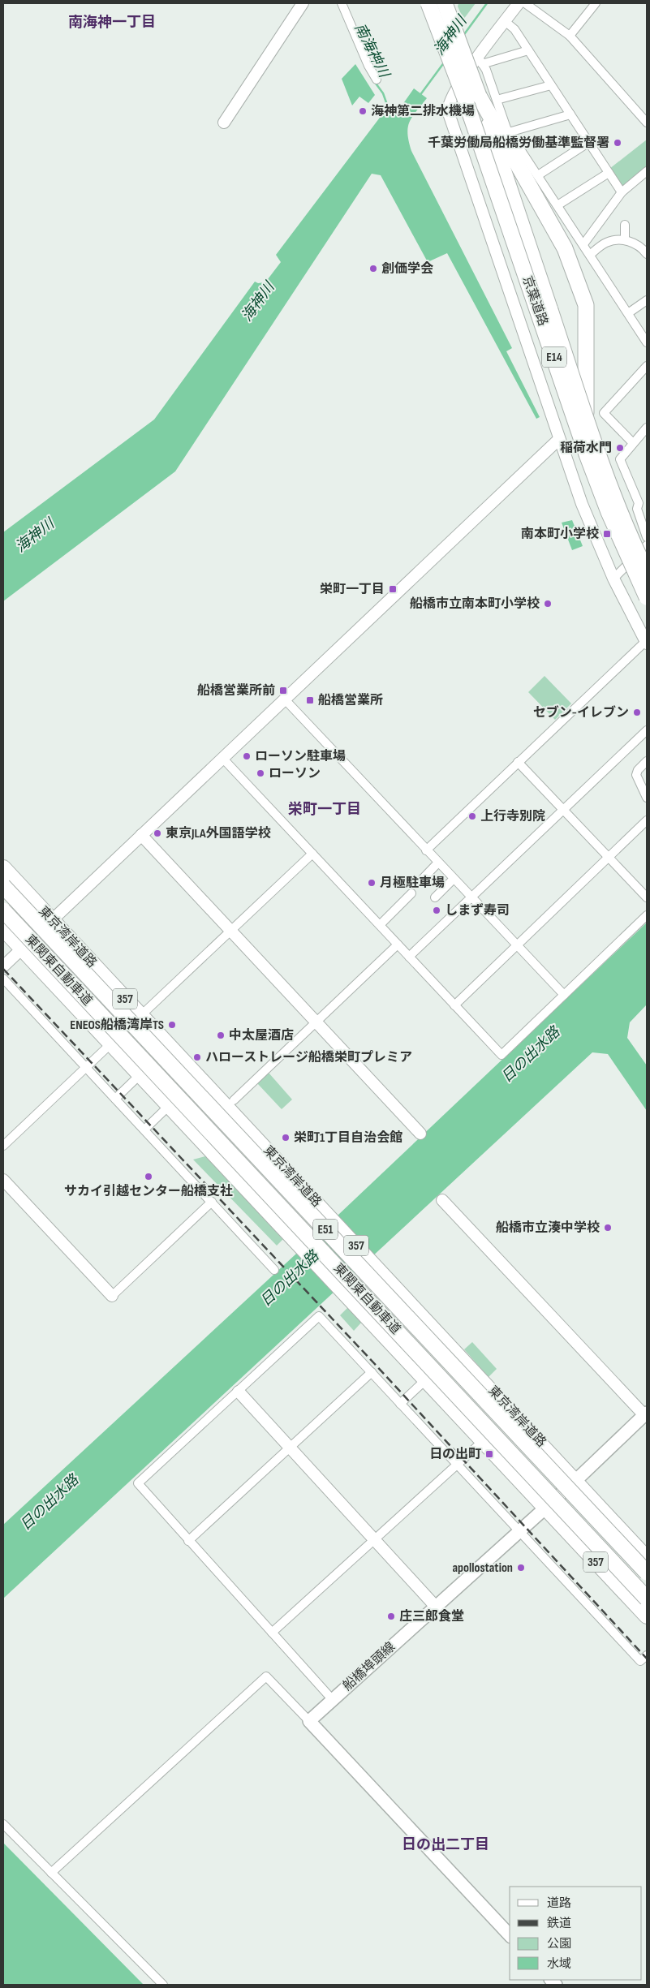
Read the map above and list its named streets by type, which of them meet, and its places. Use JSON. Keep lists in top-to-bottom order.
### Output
{
  "streets": {
    "highway": [
      "京葉道路",
      "E14",
      "東京湾岸道路",
      "東関東自動車道",
      "357",
      "E51"
    ],
    "main road": ["船橋埠頭線"]
  },
  "crossings": [
    ["東京湾岸道路", "船橋埠頭線"],
    ["357", "船橋埠頭線"]
  ],
  "districts": ["南海神一丁目", "栄町一丁目", "日の出二丁目"],
  "water": ["海神川", "南海神川", "日の出水路"],
  "places": {
    "other": [
      "海神第二排水機場",
      "千葉労働局船橋労働基準監督署",
      "創価学会",
      "稲荷水門",
      "船橋市立南本町小学校",
      "セブン-イレブン",
      "ローソン駐車場",
      "ローソン",
      "上行寺別院",
      "東京JLA外国語学校",
      "月極駐車場",
      "しまず寿司",
      "ENEOS船橋湾岸TS",
      "中太屋酒店",
      "ハローストレージ船橋栄町プレミア",
      "栄町1丁目自治会館",
      "サカイ引越センター船橋支社",
      "船橋市立湊中学校",
      "apollostation",
      "庄三郎食堂"
    ],
    "transit": [
      "南本町小学校",
      "栄町一丁目",
      "船橋営業所前",
      "船橋営業所",
      "日の出町"
    ]
  },
  "legend": [
    "道路",
    "鉄道",
    "公園",
    "水域"
  ]
}
